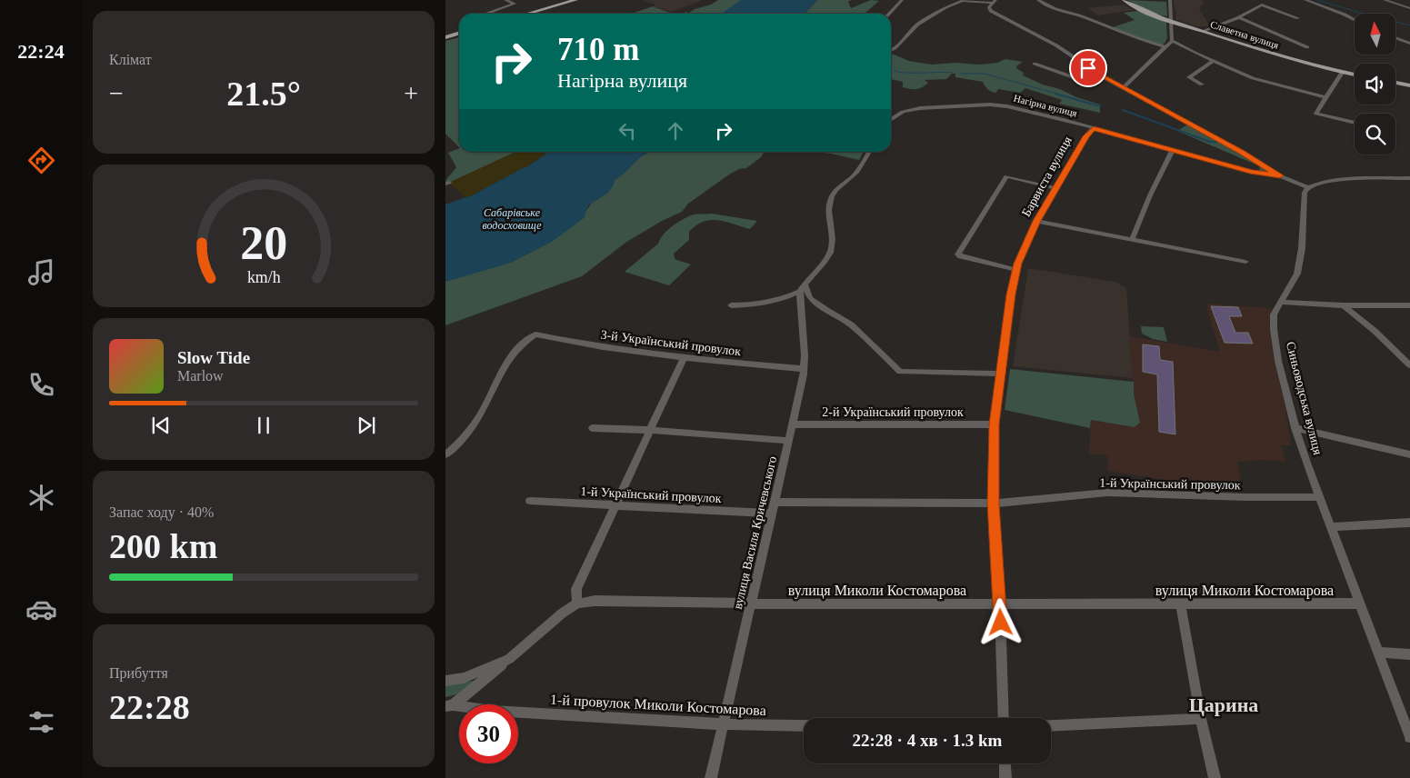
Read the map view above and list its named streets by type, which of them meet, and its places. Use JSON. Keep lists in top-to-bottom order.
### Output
{
  "streets": {
    "main road": ["Славетна вулиця"],
    "street": [
      "Нагірна вулиця",
      "Барвиста вулиця",
      "3-й Український провулок",
      "Синьоводська вулиця",
      "2-й Український провулок",
      "1-й Український провулок",
      "вулиця Василя Кричевського",
      "вулиця Миколи Костомарова",
      "1-й провулок Миколи Костомарова"
    ]
  },
  "crossings": [
    ["Нагірна вулиця", "Барвиста вулиця"],
    ["Барвиста вулиця", "2-й Український провулок"],
    ["Барвиста вулиця", "1-й Український провулок"],
    ["Барвиста вулиця", "вулиця Миколи Костомарова"],
    ["3-й Український провулок", "вулиця Василя Кричевського"],
    ["Синьоводська вулиця", "1-й Український провулок"],
    ["Синьоводська вулиця", "вулиця Миколи Костомарова"],
    ["2-й Український провулок", "вулиця Василя Кричевського"],
    ["1-й Український провулок", "вулиця Василя Кричевського"],
    ["вулиця Василя Кричевського", "вулиця Миколи Костомарова"],
    ["вулиця Василя Кричевського", "1-й провулок Миколи Костомарова"]
  ],
  "districts": ["Царина"],
  "water": ["Сабарівське водосховище"],
  "north": "top",
  "page": {
    "tabs": "22:24",
    "tile": [
      "Клімат",
      ["Запас ходу · 40%", "200 km"],
      ["Прибуття", "22:28"]
    ],
    "turn": ["710 m", "Нагірна вулиця"],
    "heat": ["−", "21.5°", "+"],
    "song": ["Slow Tide", "Marlow"],
    "limit": "30",
    "trip": "22:28 · 4 хв · 1.3 km",
    "gauge": ["20", "km/h"]
  }
}
